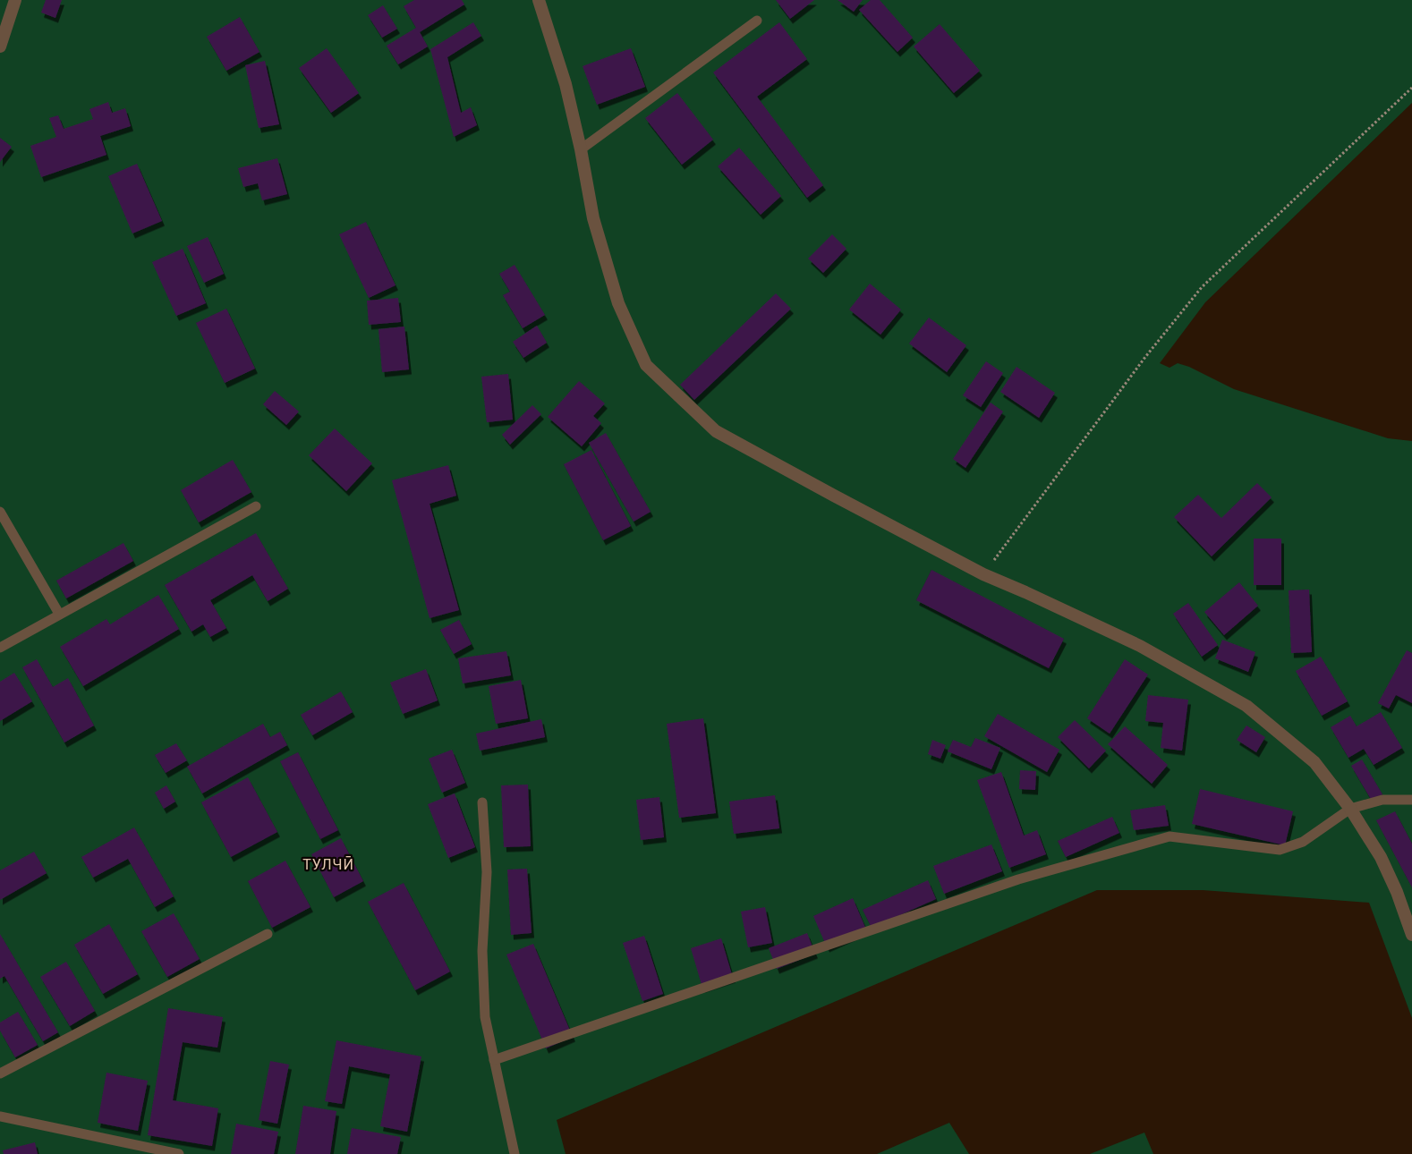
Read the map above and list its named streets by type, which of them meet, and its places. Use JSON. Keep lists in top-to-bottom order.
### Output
{
  "districts": ["ТУЛЧӢ"]
}
